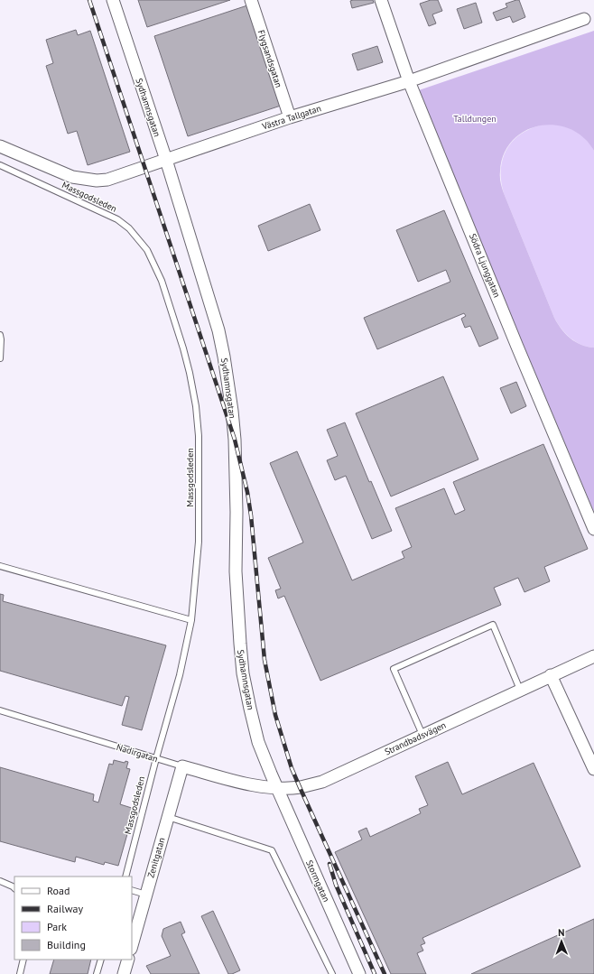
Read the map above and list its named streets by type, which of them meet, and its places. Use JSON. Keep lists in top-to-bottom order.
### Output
{
  "streets": {
    "street": [
      "Flygsandsgatan",
      "Sydhamnsgatan",
      "Västra Tallgatan",
      "Södra Ljunggatan",
      "Strandbadsvägen",
      "Nadirgatan",
      "Zenitgatan",
      "Stormgatan"
    ],
    "lane": ["Massgodsleden"]
  },
  "crossings": [
    ["Flygsandsgatan", "Västra Tallgatan"],
    ["Sydhamnsgatan", "Västra Tallgatan"],
    ["Sydhamnsgatan", "Strandbadsvägen"],
    ["Sydhamnsgatan", "Nadirgatan"],
    ["Sydhamnsgatan", "Stormgatan"],
    ["Västra Tallgatan", "Södra Ljunggatan"],
    ["Massgodsleden", "Nadirgatan"],
    ["Strandbadsvägen", "Nadirgatan"],
    ["Strandbadsvägen", "Stormgatan"],
    ["Nadirgatan", "Zenitgatan"],
    ["Nadirgatan", "Stormgatan"]
  ],
  "parks": ["Talldungen"],
  "legend": [
    "Road",
    "Railway",
    "Park",
    "Building"
  ],
  "north": "top"
}
